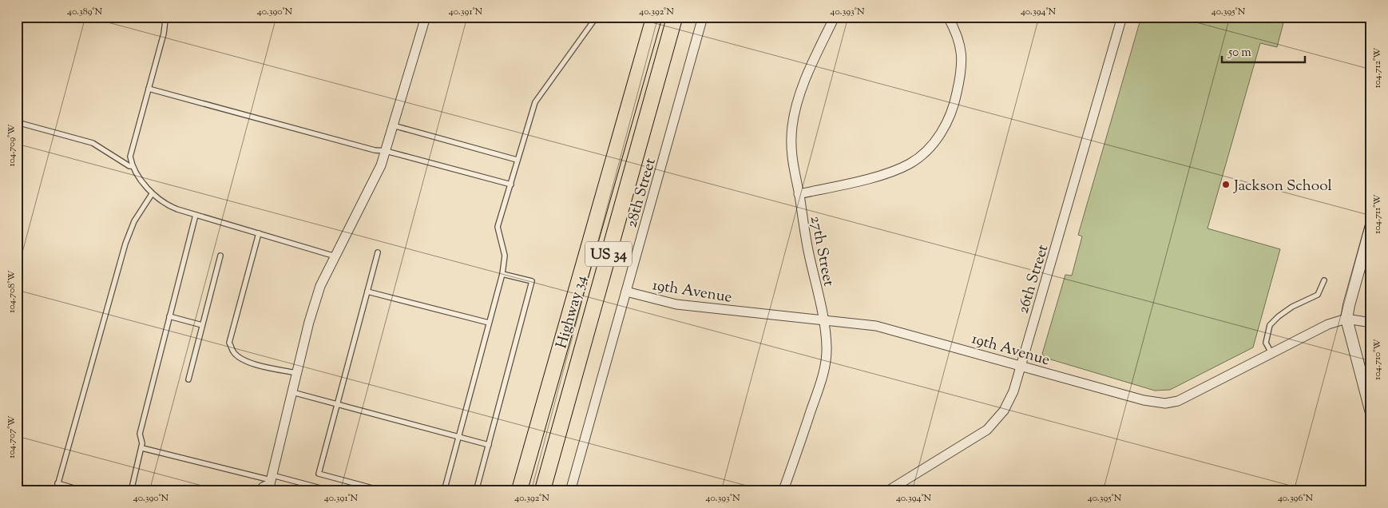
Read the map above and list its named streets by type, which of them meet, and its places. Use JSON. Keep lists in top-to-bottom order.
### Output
{
  "streets": {
    "highway": ["US 34", "Highway 34"],
    "street": [
      "28th Street",
      "27th Street",
      "26th Street",
      "19th Avenue"
    ]
  },
  "crossings": [
    ["28th Street", "19th Avenue"],
    ["27th Street", "19th Avenue"],
    ["26th Street", "19th Avenue"]
  ],
  "places": ["Jackson School"],
  "scale_bar": "50 m",
  "coordinates": [
    "40.389°N",
    "40.390°N",
    "40.391°N",
    "40.392°N",
    "40.393°N",
    "40.394°N",
    "40.395°N",
    "104.712°W",
    "104.709°W",
    "104.711°W",
    "104.708°W",
    "104.710°W",
    "104.707°W",
    "40.396°N"
  ]
}
